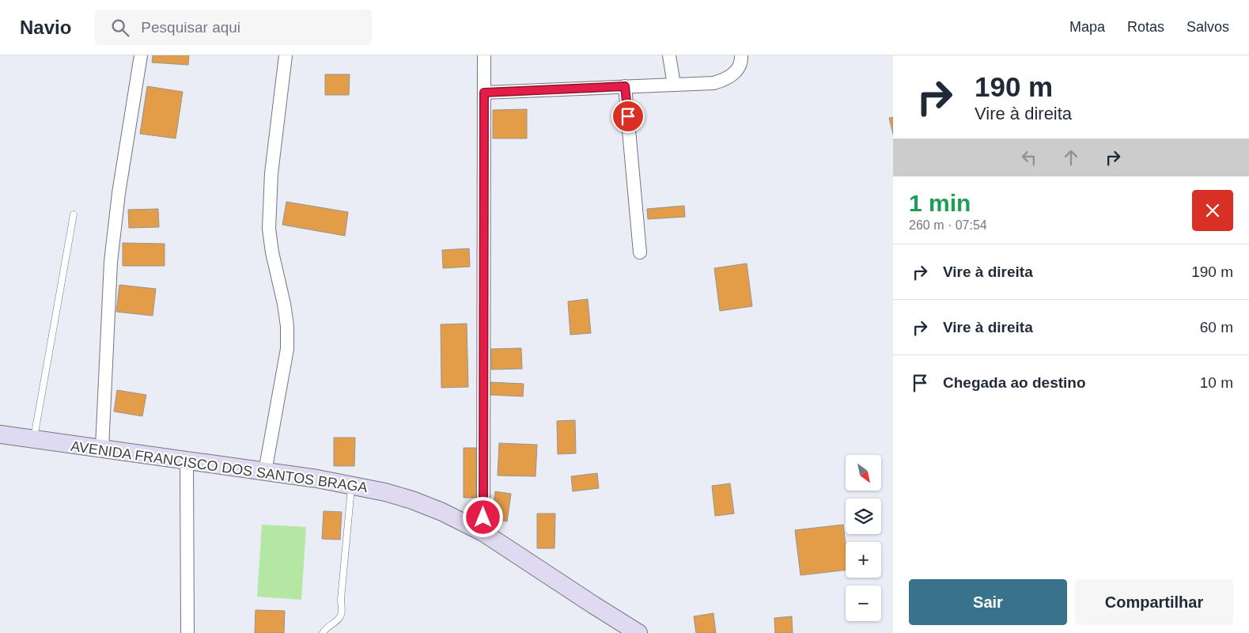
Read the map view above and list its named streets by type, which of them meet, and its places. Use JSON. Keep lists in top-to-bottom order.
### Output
{
  "streets": {
    "main road": ["AVENIDA FRANCISCO DOS SANTOS BRAGA"]
  },
  "north": "bottom right",
  "page": {
    "header": "Navio",
    "search": "Pesquisar aqui",
    "nav": ["Mapa", "Rotas", "Salvos"],
    "turn": ["190 m", "Vire à direita"],
    "heading": ["1 min", "260 m · 07:54"],
    "list": [
      {
        "name": "Vire à direita",
        "value": "190 m"
      },
      {
        "name": "Vire à direita",
        "value": "60 m"
      },
      {
        "name": "Chegada ao destino",
        "value": "10 m"
      }
    ],
    "map_buttons": ["+", "−"],
    "buttons": ["Sair", "Compartilhar"]
  }
}
